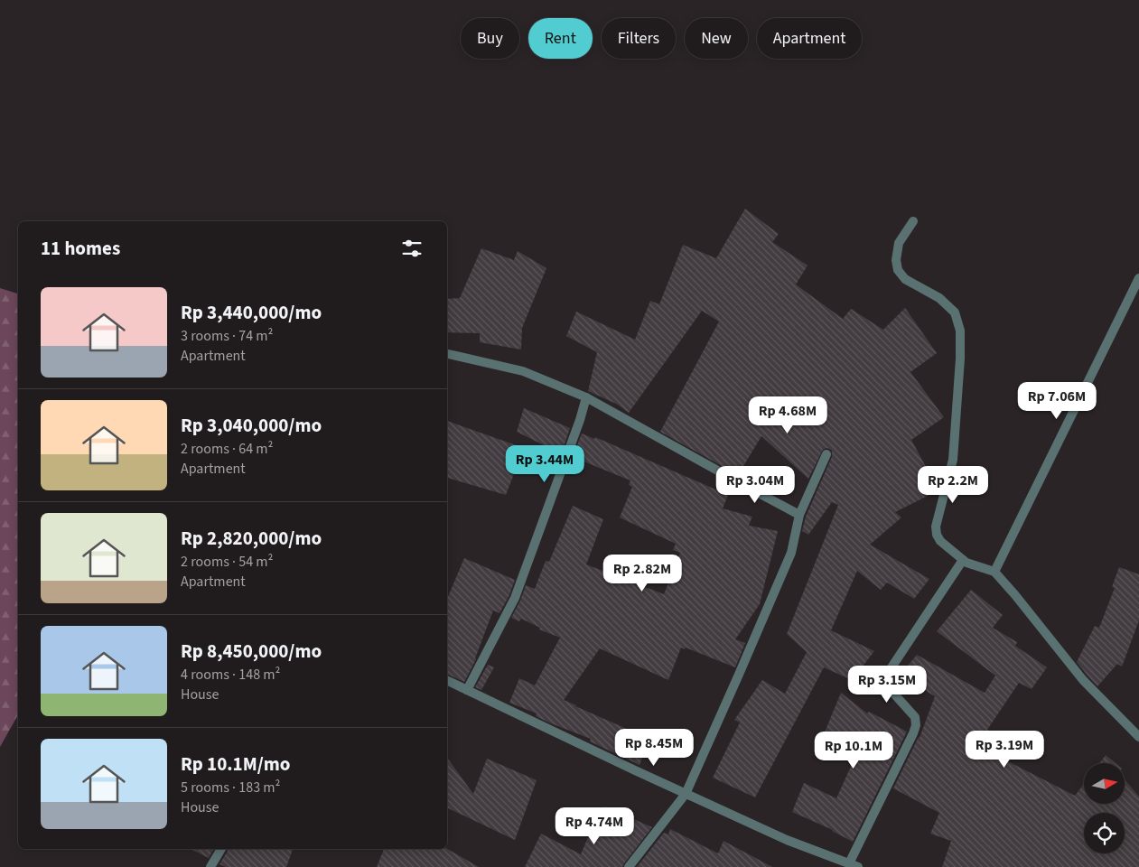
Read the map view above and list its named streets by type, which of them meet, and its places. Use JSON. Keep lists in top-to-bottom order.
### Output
{
  "north": "right",
  "page": {
    "chip": [
      "Buy",
      "Rent",
      "Filters",
      "New",
      "Apartment"
    ],
    "heading": "11 homes",
    "list": [
      {
        "name": "Rp 3,440,000/mo",
        "note": "3 rooms · 74 m² · Apartment"
      },
      {
        "name": "Rp 3,040,000/mo",
        "note": "2 rooms · 64 m² · Apartment"
      },
      {
        "name": "Rp 2,820,000/mo",
        "note": "2 rooms · 54 m² · Apartment"
      },
      {
        "name": "Rp 8,450,000/mo",
        "note": "4 rooms · 148 m² · House"
      },
      {
        "name": "Rp 10.1M/mo",
        "note": "5 rooms · 183 m² · House"
      }
    ],
    "price": [
      "Rp 7.06M",
      "Rp 4.68M",
      "Rp 3.44M",
      "Rp 3.04M",
      "Rp 2.2M",
      "Rp 2.82M",
      "Rp 3.15M",
      "Rp 8.45M",
      "Rp 3.19M",
      "Rp 10.1M",
      "Rp 4.74M"
    ]
  }
}
